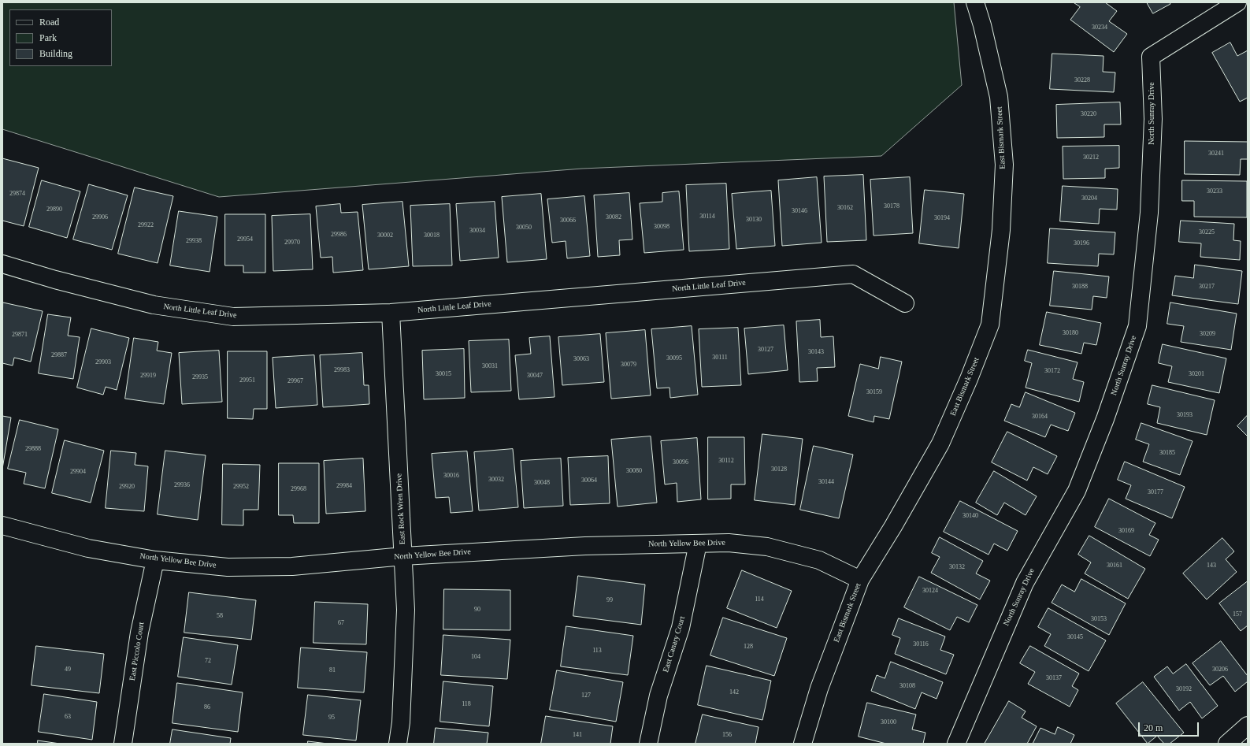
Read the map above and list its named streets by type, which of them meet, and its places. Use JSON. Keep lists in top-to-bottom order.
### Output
{
  "streets": {
    "street": [
      "North Sunray Drive",
      "East Bismark Street",
      "North Little Leaf Drive",
      "East Rock Wren Drive",
      "North Yellow Bee Drive",
      "East Canary Court",
      "East Piccolo Court"
    ]
  },
  "crossings": [
    ["East Bismark Street", "North Yellow Bee Drive"],
    ["North Little Leaf Drive", "East Rock Wren Drive"],
    ["East Rock Wren Drive", "North Yellow Bee Drive"],
    ["North Yellow Bee Drive", "East Canary Court"],
    ["North Yellow Bee Drive", "East Piccolo Court"]
  ],
  "house_numbers": [
    "30234",
    "30228",
    "30220",
    "30241",
    "30212",
    "30233",
    "29874",
    "30204",
    "30178",
    "30162",
    "29890",
    "30146",
    "30114",
    "29906",
    "30082",
    "30194",
    "30130",
    "30066",
    "29922",
    "30098",
    "30050",
    "30034",
    "30225",
    "29986",
    "30002",
    "30018",
    "29954",
    "29938",
    "29970",
    "30196",
    "30188",
    "30217",
    "30180",
    "30209",
    "29871",
    "30127",
    "30143",
    "29887",
    "30111",
    "30095",
    "30063",
    "29903",
    "30079",
    "30031",
    "29983",
    "30172",
    "30015",
    "30201",
    "29919",
    "30047",
    "29935",
    "29951",
    "29967",
    "30159",
    "30193",
    "30164",
    "29888",
    "30185",
    "30112",
    "30096",
    "30128",
    "30080",
    "29904",
    "30016",
    "30032",
    "30064",
    "30144",
    "30048",
    "29936",
    "29984",
    "29920",
    "29952",
    "29968",
    "30177",
    "30140",
    "30169",
    "30161",
    "143",
    "30132",
    "30124",
    "114",
    "99",
    "90",
    "157",
    "58",
    "30153",
    "67",
    "30145",
    "30116",
    "128",
    "113",
    "104",
    "72",
    "49",
    "30206",
    "81",
    "30137",
    "30108",
    "30192",
    "142",
    "127",
    "118",
    "86",
    "63",
    "95",
    "30100",
    "141",
    "156"
  ],
  "legend": ["Road", "Park", "Building"],
  "scale_bar": "20 m"
}
